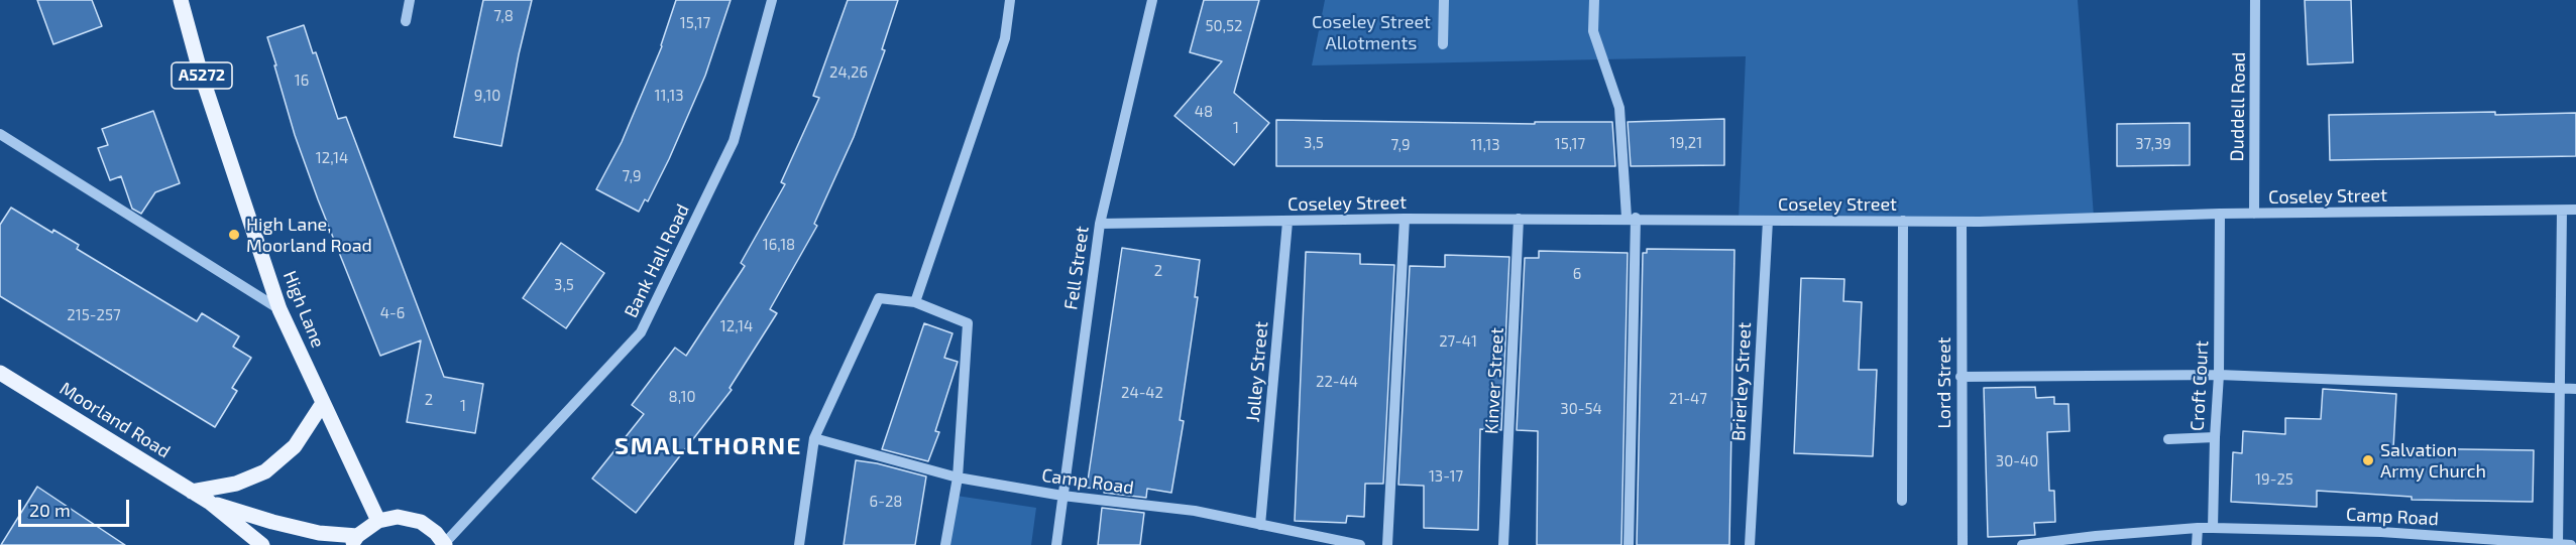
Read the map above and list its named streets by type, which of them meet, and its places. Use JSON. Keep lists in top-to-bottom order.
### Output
{
  "streets": {
    "main road": ["A5272", "High Lane", "Moorland Road"],
    "street": [
      "Duddell Road",
      "Coseley Street",
      "Bank Hall Road",
      "Fell Street",
      "Jolley Street",
      "Kinver Street",
      "Brierley Street",
      "Lord Street",
      "Croft Court",
      "Camp Road"
    ]
  },
  "crossings": [
    ["Duddell Road", "Coseley Street"],
    ["Coseley Street", "Fell Street"],
    ["Coseley Street", "Jolley Street"],
    ["Coseley Street", "Kinver Street"],
    ["Coseley Street", "Brierley Street"],
    ["Coseley Street", "Lord Street"],
    ["Coseley Street", "Croft Court"],
    ["Fell Street", "Camp Road"],
    ["Jolley Street", "Camp Road"],
    ["Croft Court", "Camp Road"]
  ],
  "districts": ["SMALLTHORNE"],
  "parks": ["Coseley Street Allotments"],
  "places": ["High Lane, Moorland Road", "Salvation Army Church"],
  "house_numbers": [
    "7,8",
    "15,17",
    "50,52",
    "24,26",
    "16",
    "9,10",
    "11,13",
    "48",
    "1",
    "3,5",
    "19,21",
    "15,17",
    "37,39",
    "7,9",
    "11,13",
    "12,14",
    "7,9",
    "16,18",
    "2",
    "6",
    "3,5",
    "4-6",
    "215-257",
    "12,14",
    "27-41",
    "22-44",
    "24-42",
    "8,10",
    "21-47",
    "2",
    "1",
    "30-54",
    "30-40",
    "13-17",
    "19-25",
    "6-28"
  ],
  "scale_bar": "20 m"
}
